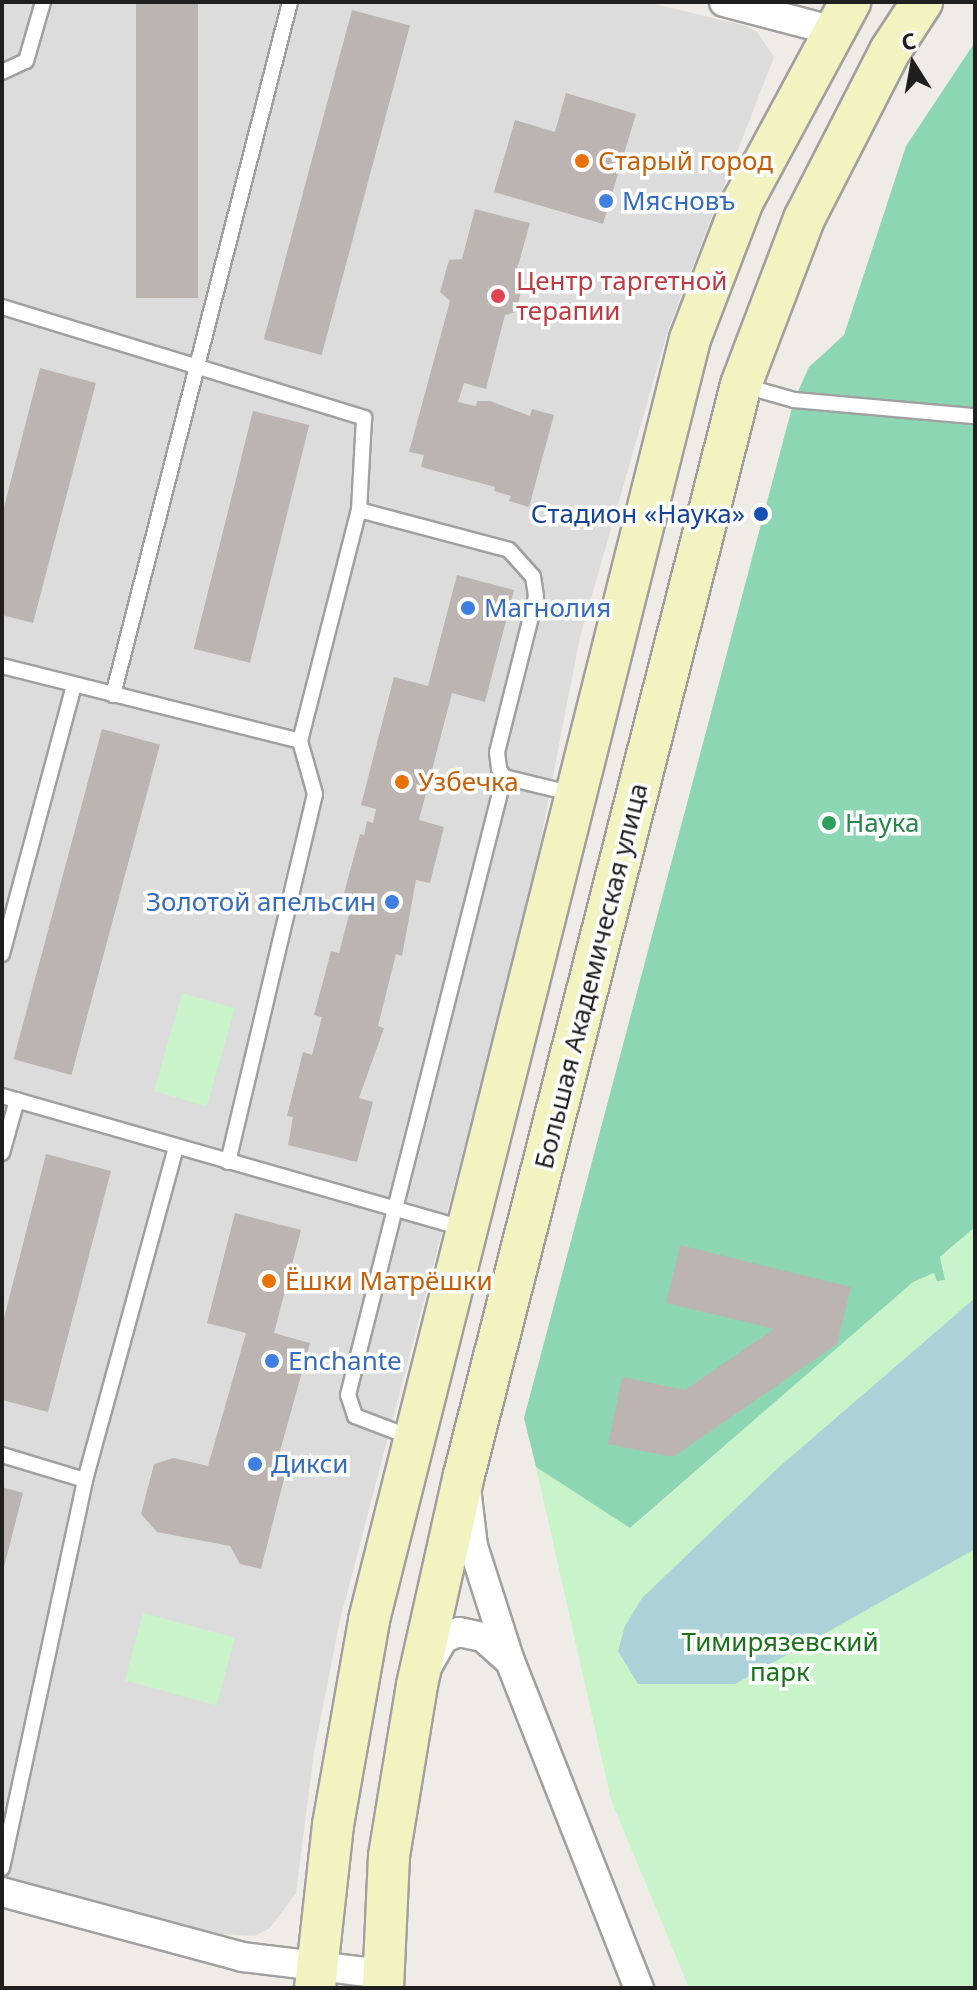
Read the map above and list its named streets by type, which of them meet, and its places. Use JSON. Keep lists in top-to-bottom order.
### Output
{
  "streets": {
    "main road": ["Большая Академическая улица"]
  },
  "parks": ["Тимирязевский парк"],
  "places": [
    "Старый город",
    "Мясновъ",
    "Центр таргетной терапии",
    "Стадион «Наука»",
    "Магнолия",
    "Узбечка",
    "Наука",
    "Золотой апельсин",
    "Ёшки Матрёшки",
    "Enchante",
    "Дикси"
  ],
  "north": "top"
}
